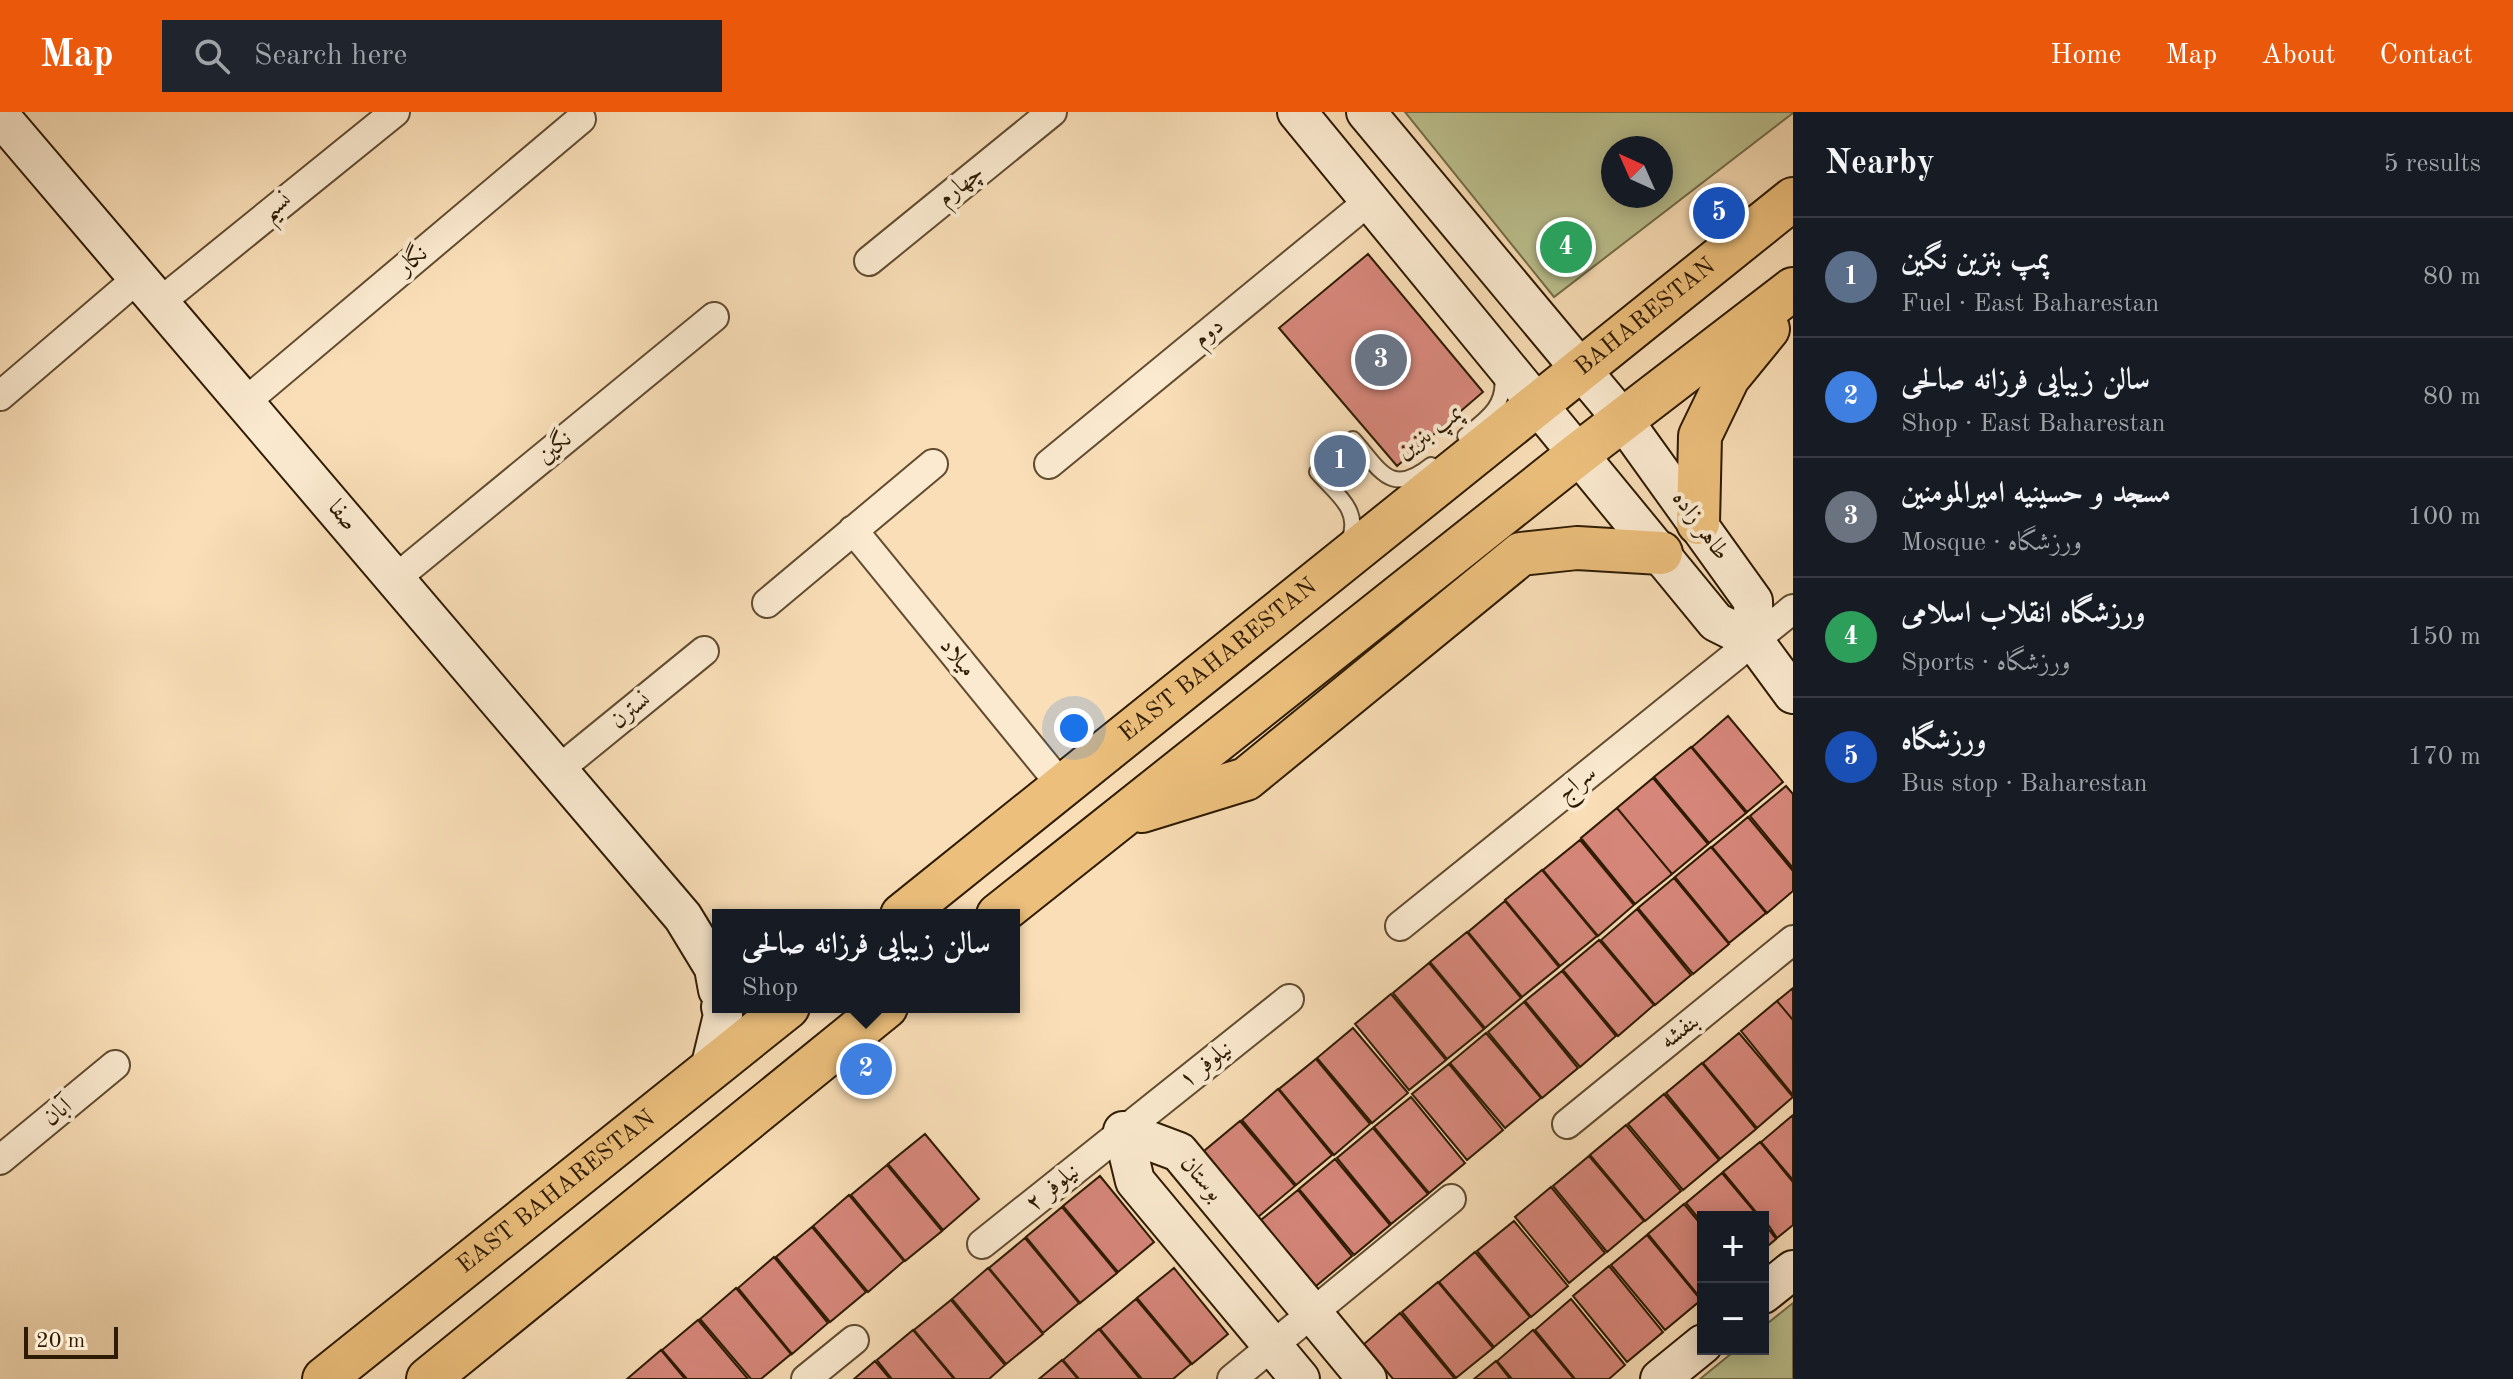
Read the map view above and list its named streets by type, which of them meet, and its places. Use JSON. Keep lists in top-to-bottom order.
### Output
{
  "streets": {
    "main road": ["BAHARESTAN", "EAST BAHARESTAN"],
    "street": [
      "چهارم",
      "نسیم",
      "نگار",
      "دوم",
      "نگین",
      "صفا",
      "طاهر زاده",
      "میلاد",
      "نسترن",
      "سراج",
      "بنفشه",
      "نیلوفر ۱",
      "آبان",
      "بوستان",
      "نیلوفر ۲"
    ],
    "lane": ["پمپ بنزین"]
  },
  "crossings": [
    ["نسیم", "صفا"],
    ["نگار", "صفا"],
    ["BAHARESTAN", "طاهر زاده"],
    ["BAHARESTAN", "EAST BAHARESTAN"],
    ["دوم", "طاهر زاده"],
    ["پمپ بنزین", "طاهر زاده"],
    ["پمپ بنزین", "EAST BAHARESTAN"],
    ["نگین", "صفا"],
    ["صفا", "نسترن"],
    ["طاهر زاده", "EAST BAHARESTAN"],
    ["طاهر زاده", "سراج"],
    ["میلاد", "EAST BAHARESTAN"],
    ["نیلوفر ۱", "بوستان"],
    ["نیلوفر ۱", "نیلوفر ۲"],
    ["بوستان", "نیلوفر ۲"]
  ],
  "scale_bar": "20 m",
  "north": "top left",
  "page": {
    "header": "Map",
    "search": "Search here",
    "nav": [
      "Home",
      "Map",
      "About",
      "Contact"
    ],
    "heading": ["Nearby", "5 results"],
    "pins": [
      "5",
      "4",
      "3",
      "1",
      "2"
    ],
    "list": [
      {
        "mark": "1",
        "name": "پمپ بنزین نگین",
        "note": "Fuel · East Baharestan",
        "value": "80 m"
      },
      {
        "mark": "2",
        "name": "سالن زیبایی فرزانه صالحی",
        "note": "Shop · East Baharestan",
        "value": "80 m"
      },
      {
        "mark": "3",
        "name": "مسجد و حسینیه امیرالمومنین",
        "note": "Mosque · ورزشگاه",
        "value": "100 m"
      },
      {
        "mark": "4",
        "name": "ورزشگاه انقلاب اسلامی",
        "note": "Sports · ورزشگاه",
        "value": "150 m"
      },
      {
        "mark": "5",
        "name": "ورزشگاه",
        "note": "Bus stop · Baharestan",
        "value": "170 m"
      }
    ],
    "popup": ["سالن زیبایی فرزانه صالحی", "Shop"],
    "map_buttons": ["+", "−"],
    "scale": "20 m"
  }
}
